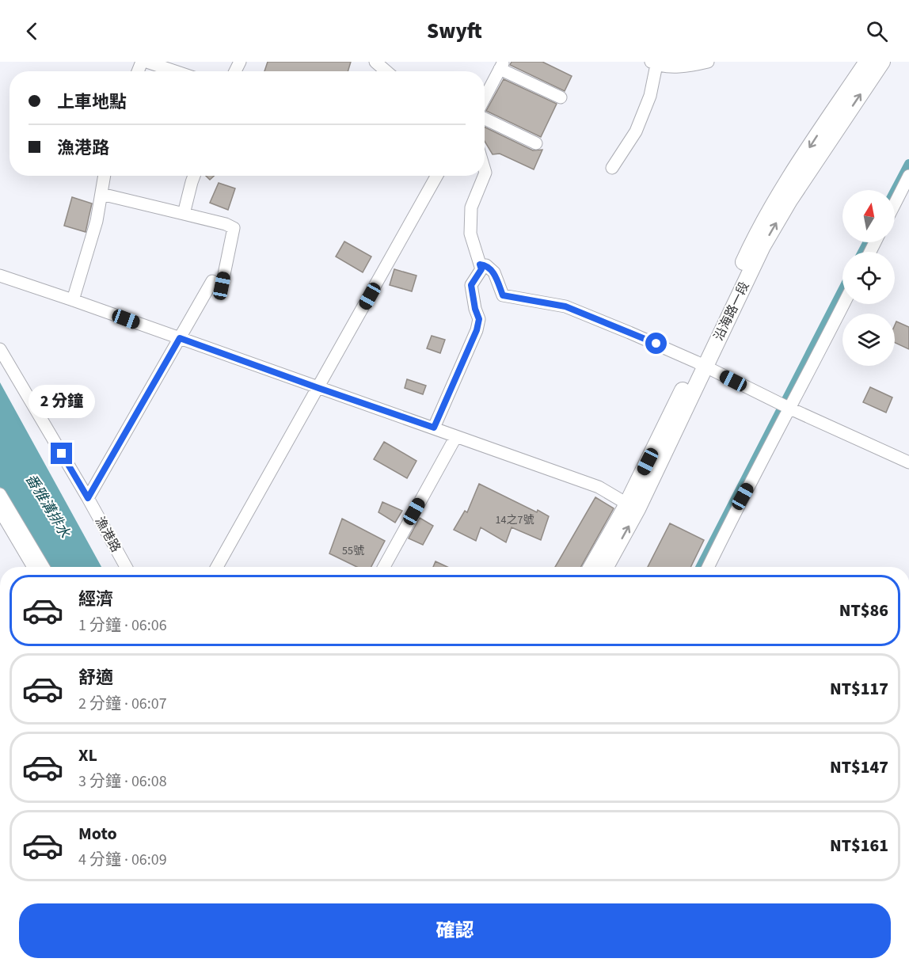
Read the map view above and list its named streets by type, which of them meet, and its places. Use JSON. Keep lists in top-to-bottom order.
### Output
{
  "streets": {
    "main road": ["沿海路一段"],
    "street": ["漁港路"]
  },
  "water": ["番雅溝排水"],
  "house_numbers": ["14之7號", "55號"],
  "north": "top",
  "page": {
    "header": "Swyft",
    "banner": ["上車地點", "漁港路"],
    "bubble": "2 分鐘",
    "list": [
      {
        "name": "經濟",
        "note": "1 分鐘 · 06:06",
        "value": "NT$86"
      },
      {
        "name": "舒適",
        "note": "2 分鐘 · 06:07",
        "value": "NT$117"
      },
      {
        "name": "XL",
        "note": "3 分鐘 · 06:08",
        "value": "NT$147"
      },
      {
        "name": "Moto",
        "note": "4 分鐘 · 06:09",
        "value": "NT$161"
      }
    ],
    "buttons": "確認"
  }
}
